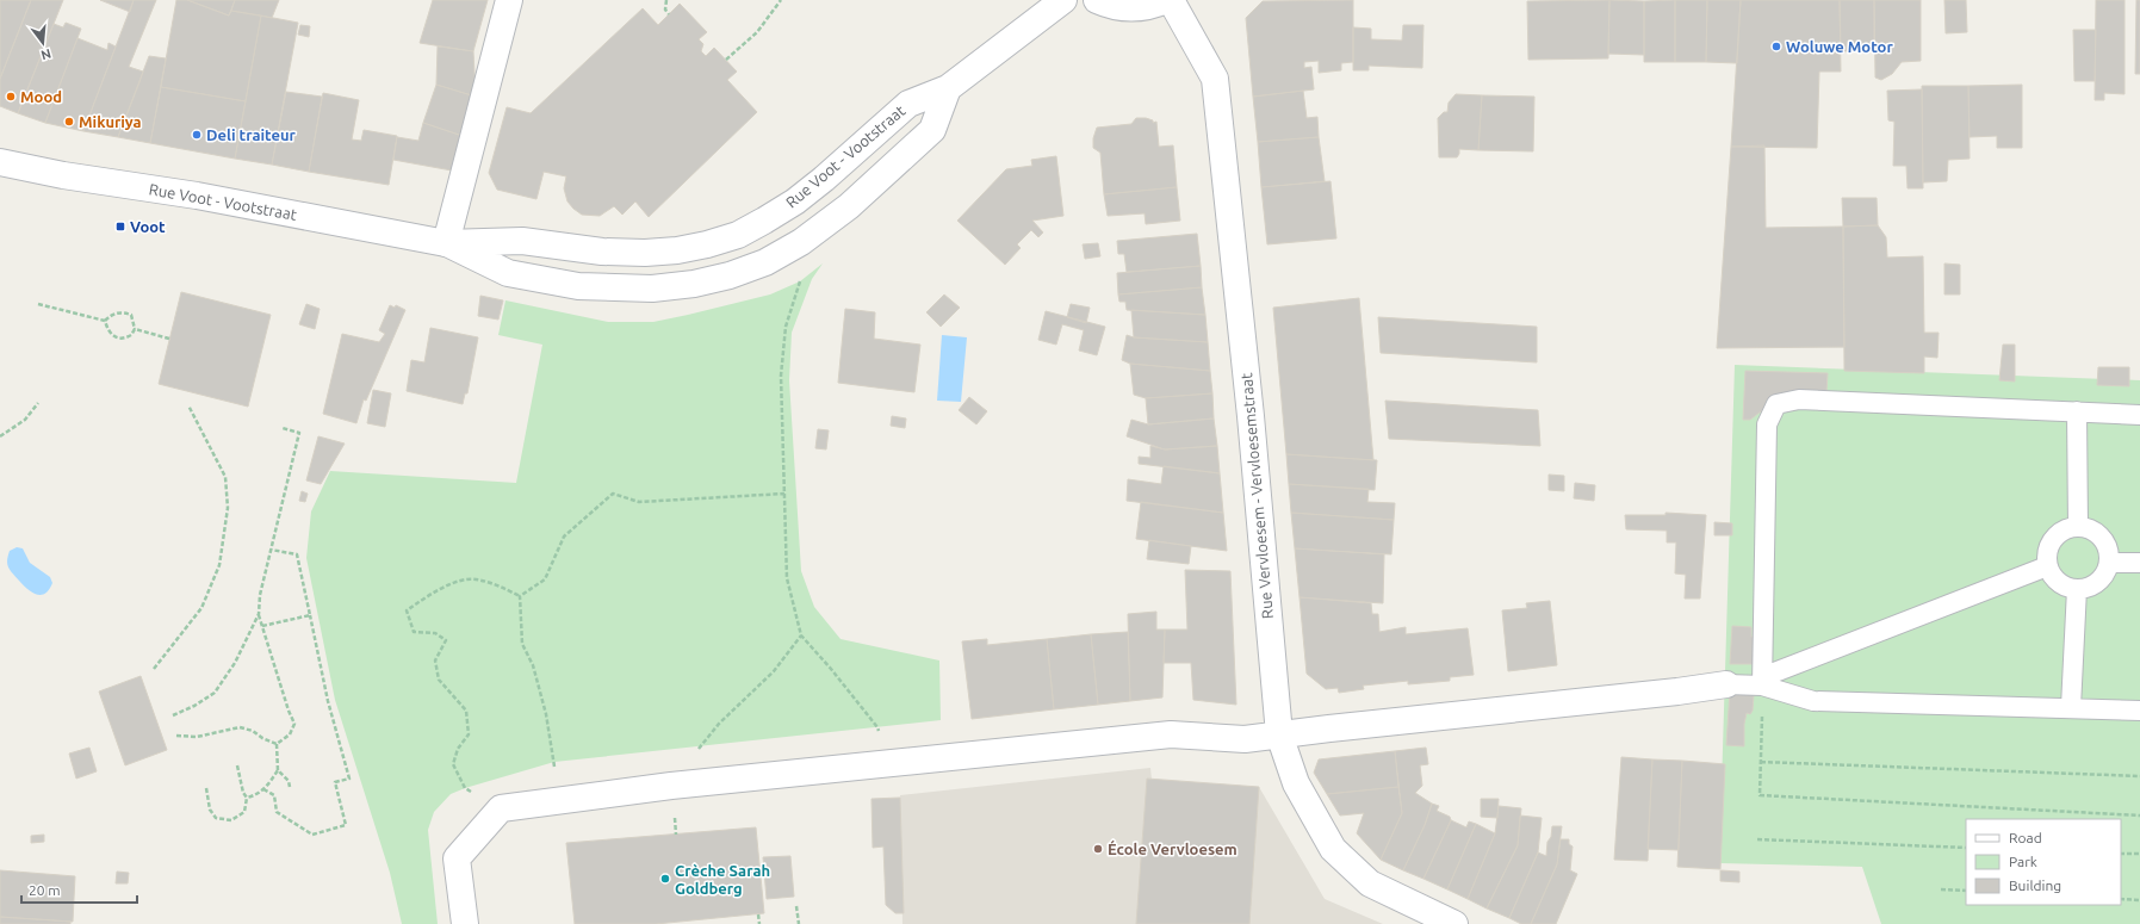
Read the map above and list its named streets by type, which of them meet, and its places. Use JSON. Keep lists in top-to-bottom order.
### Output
{
  "streets": {
    "street": ["Rue Voot - Vootstraat", "Rue Vervloesem - Vervloesemstraat"]
  },
  "places": {
    "other": [
      "Woluwe Motor",
      "Mood",
      "Mikuriya",
      "Deli traiteur",
      "École Vervloesem",
      "Crèche Sarah Goldberg"
    ],
    "transit": ["Voot"]
  },
  "legend": ["Road", "Park", "Building"],
  "scale_bar": "20 m",
  "north": "bottom"
}
